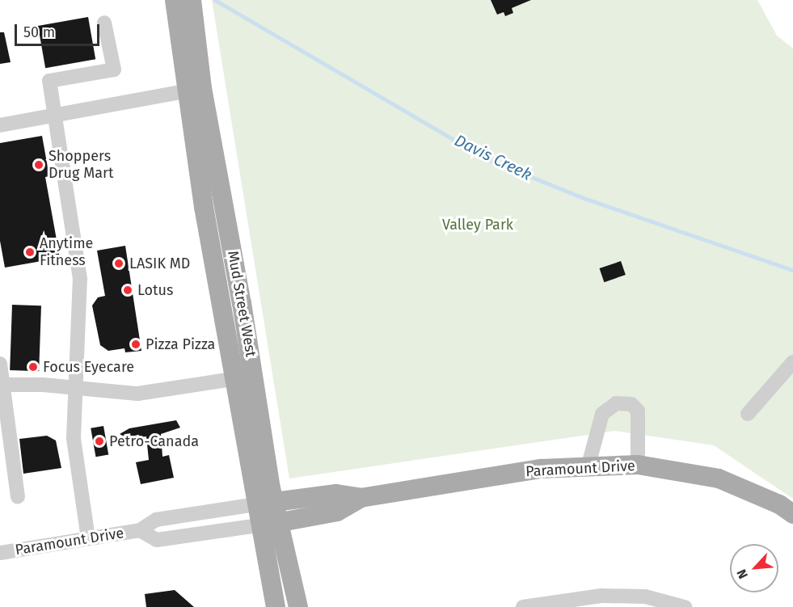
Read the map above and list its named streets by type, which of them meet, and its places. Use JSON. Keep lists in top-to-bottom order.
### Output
{
  "streets": {
    "main road": ["Mud Street West", "Paramount Drive"]
  },
  "crossings": [
    ["Mud Street West", "Paramount Drive"]
  ],
  "water": ["Davis Creek"],
  "parks": ["Valley Park"],
  "places": [
    "Shoppers Drug Mart",
    "Anytime Fitness",
    "LASIK MD",
    "Lotus",
    "Pizza Pizza",
    "Focus Eyecare",
    "Petro-Canada"
  ],
  "scale_bar": "50 m",
  "north": "bottom left"
}
